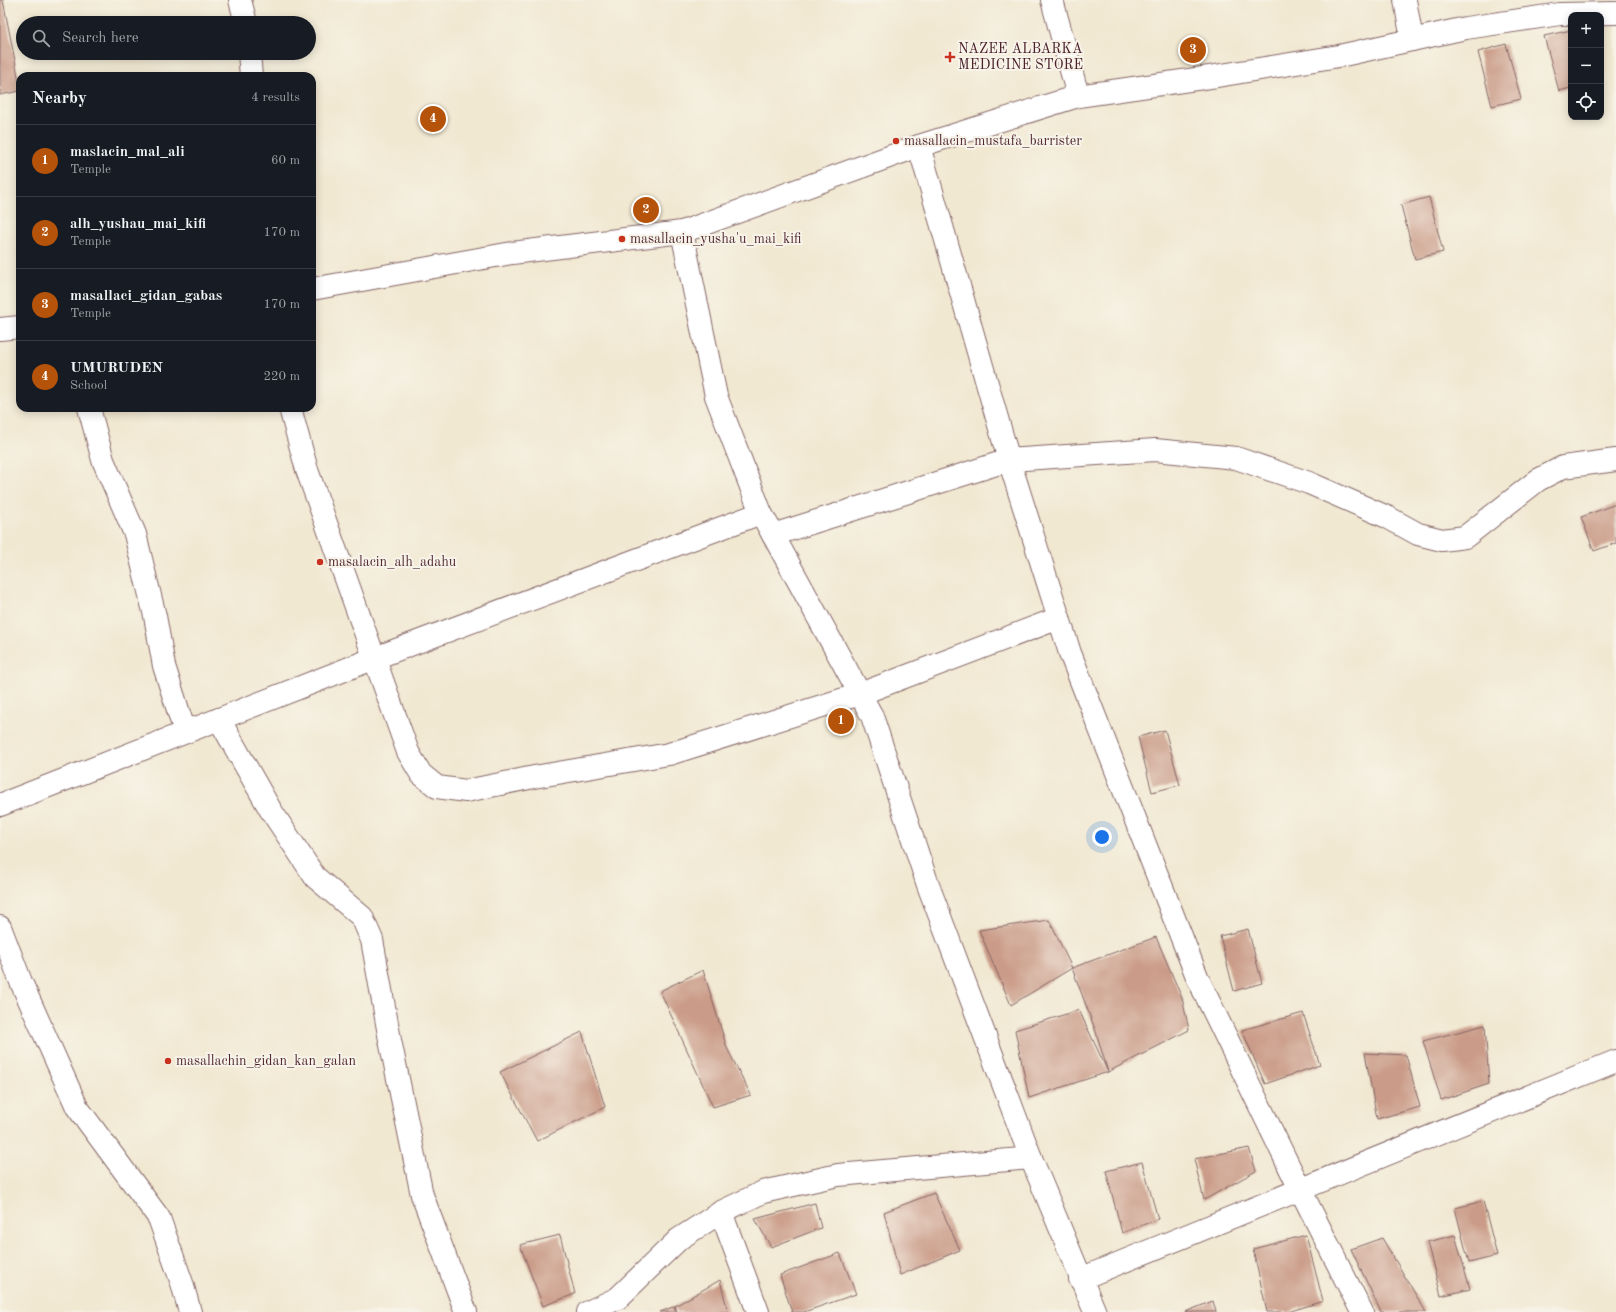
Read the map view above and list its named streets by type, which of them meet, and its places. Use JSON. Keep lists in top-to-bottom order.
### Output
{
  "places": {
    "health": ["NAZEE ALBARKA MEDICINE STORE"],
    "other": [
      "masallacin_mustafa_barrister",
      "masallacin_yusha'u_mai_kifi",
      "masalacin_alh_adahu",
      "masallachin_gidan_kan_galan"
    ]
  },
  "page": {
    "map_buttons": ["+", "−"],
    "search": "Search here",
    "pins": [
      "3",
      "4",
      "2",
      "1"
    ],
    "heading": ["Nearby", "4 results"],
    "list": [
      {
        "mark": "1",
        "name": "maslacin_mal_ali",
        "note": "Temple",
        "value": "60 m"
      },
      {
        "mark": "2",
        "name": "alh_yushau_mai_kifi",
        "note": "Temple",
        "value": "170 m"
      },
      {
        "mark": "3",
        "name": "masallaci_gidan_gabas",
        "note": "Temple",
        "value": "170 m"
      },
      {
        "mark": "4",
        "name": "UMURUDEN",
        "note": "School",
        "value": "220 m"
      }
    ]
  }
}
